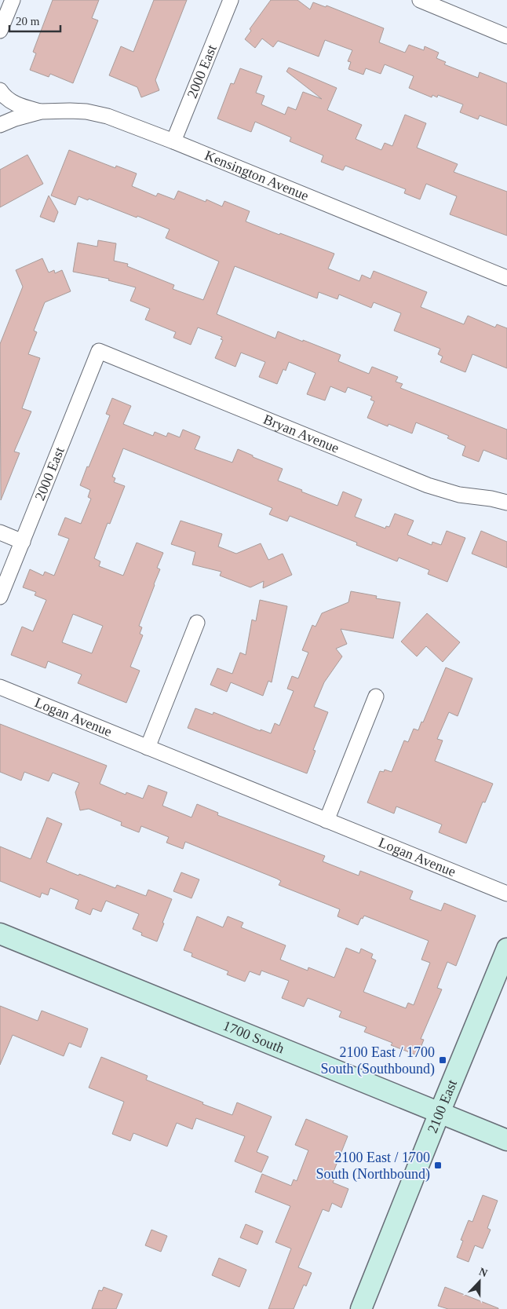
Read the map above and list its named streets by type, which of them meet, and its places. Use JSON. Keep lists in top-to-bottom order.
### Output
{
  "streets": {
    "street": [
      "2000 East",
      "Kensington Avenue",
      "Bryan Avenue",
      "Logan Avenue",
      "1700 South",
      "2100 East"
    ]
  },
  "crossings": [
    ["2000 East", "Kensington Avenue"],
    ["2000 East", "Bryan Avenue"],
    ["1700 South", "2100 East"]
  ],
  "places": {
    "transit": ["2100 East / 1700 South (Southbound)", "2100 East / 1700 South (Northbound)"]
  },
  "scale_bar": "20 m",
  "north": "top"
}
